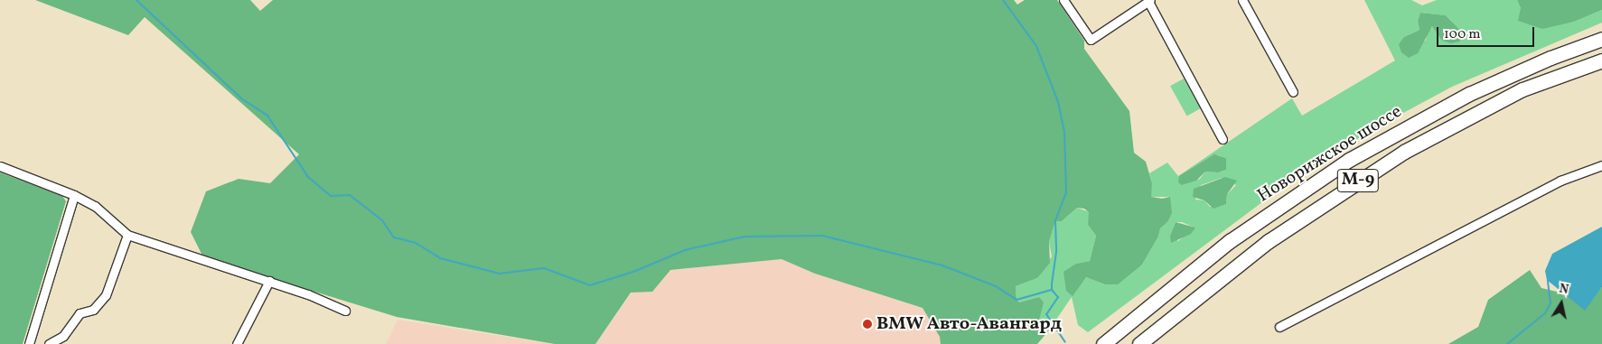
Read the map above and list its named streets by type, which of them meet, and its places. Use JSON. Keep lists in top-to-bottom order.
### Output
{
  "streets": {
    "highway": ["Новорижское шоссе", "М-9"]
  },
  "places": ["BMW Авто-Авангард"],
  "scale_bar": "100 m",
  "north": "top"
}
